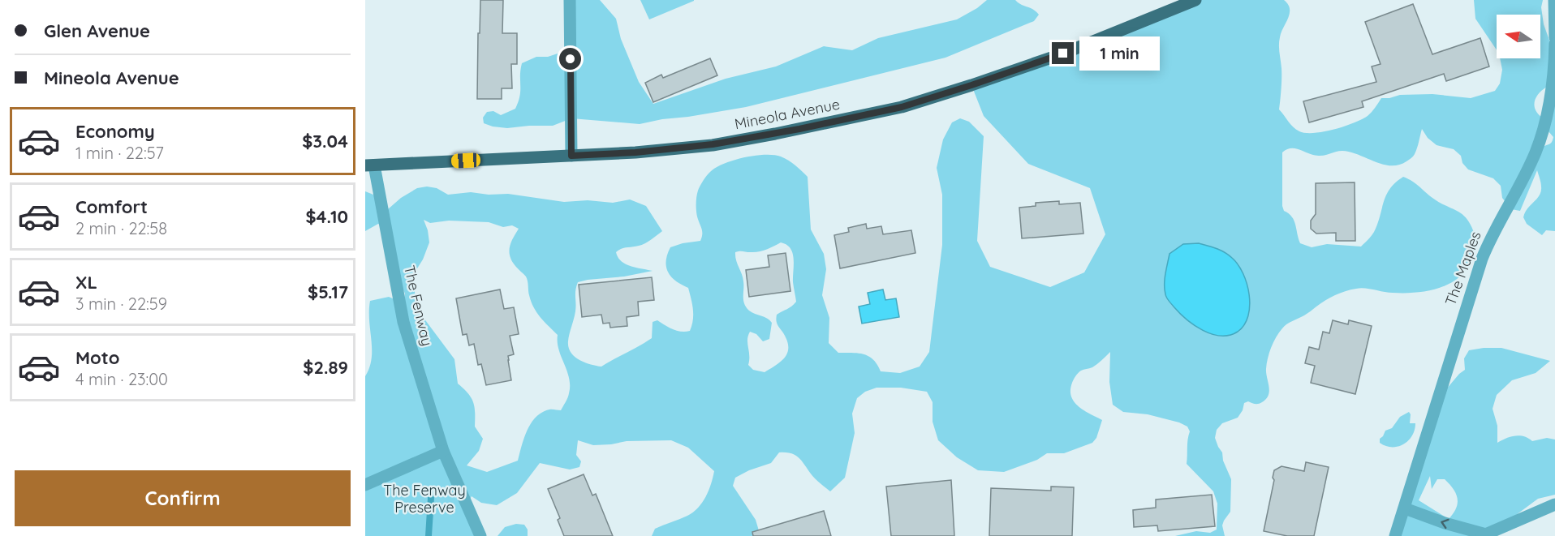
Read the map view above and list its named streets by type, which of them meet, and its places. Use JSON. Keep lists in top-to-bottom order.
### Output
{
  "streets": {
    "main road": ["Mineola Avenue"],
    "street": ["The Maples", "The Fenway"]
  },
  "crossings": [
    ["Mineola Avenue", "The Fenway"]
  ],
  "parks": ["The Fenway Preserve"],
  "north": "left",
  "page": {
    "banner": ["Glen Avenue", "Mineola Avenue"],
    "bubble": "1 min",
    "list": [
      {
        "name": "Economy",
        "note": "1 min · 22:57",
        "value": "$3.04"
      },
      {
        "name": "Comfort",
        "note": "2 min · 22:58",
        "value": "$4.10"
      },
      {
        "name": "XL",
        "note": "3 min · 22:59",
        "value": "$5.17"
      },
      {
        "name": "Moto",
        "note": "4 min · 23:00",
        "value": "$2.89"
      }
    ],
    "buttons": "Confirm"
  }
}
